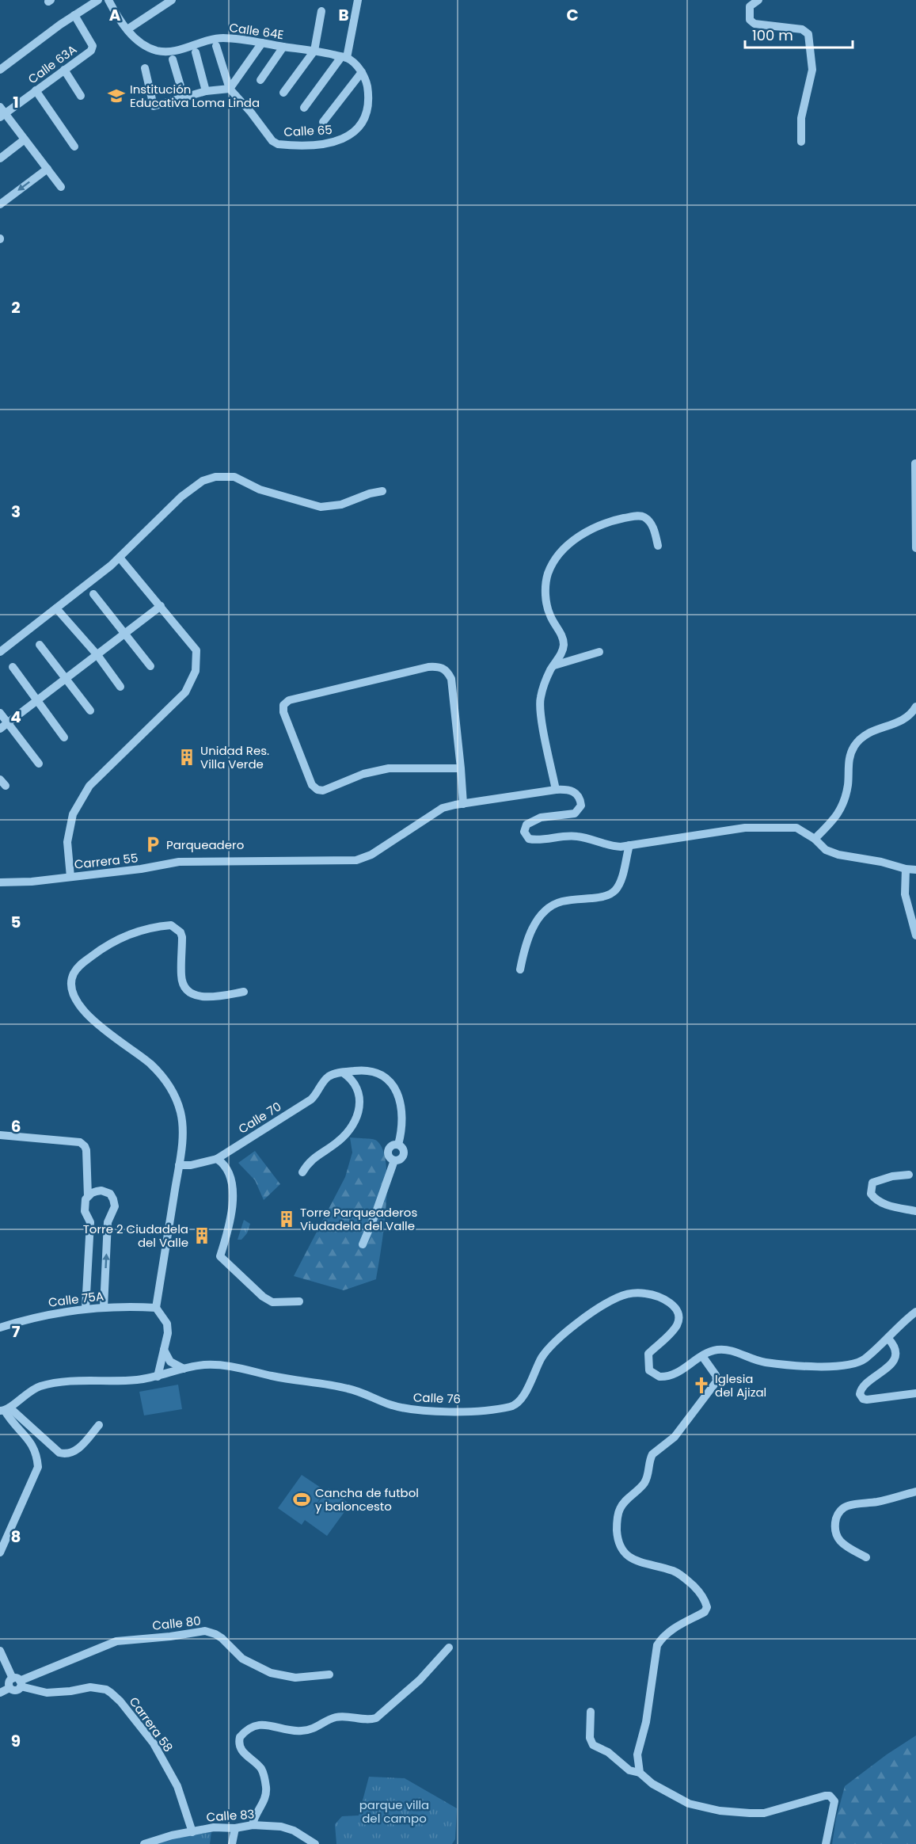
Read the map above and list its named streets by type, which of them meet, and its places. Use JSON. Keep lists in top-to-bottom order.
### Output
{
  "streets": {
    "street": [
      "Calle 64E",
      "Calle 63A",
      "Calle 65",
      "Carrera 55",
      "Calle 70",
      "Calle 75A",
      "Calle 76",
      "Calle 80",
      "Carrera 58",
      "Calle 83"
    ]
  },
  "crossings": [
    ["Calle 64E", "Calle 65"],
    ["Calle 80", "Carrera 58"],
    ["Carrera 58", "Calle 83"]
  ],
  "parks": ["parque villa del campo"],
  "places": {
    "school or university": ["Institución Educativa Loma Linda"],
    "building": ["Unidad Res. Villa Verde", "Torre Parqueaderos Viudadela del Valle", "Torre 2 Ciudadela del Valle"],
    "parking": ["Parqueadero"],
    "church": ["Iglesia del Ajizal"],
    "sports": ["Cancha de futbol y baloncesto"]
  },
  "scale_bar": "100 m",
  "grid": {
    "columns": ["A", "B", "C"],
    "rows": [
      "1",
      "2",
      "3",
      "4",
      "5",
      "6",
      "7",
      "8",
      "9"
    ]
  }
}
